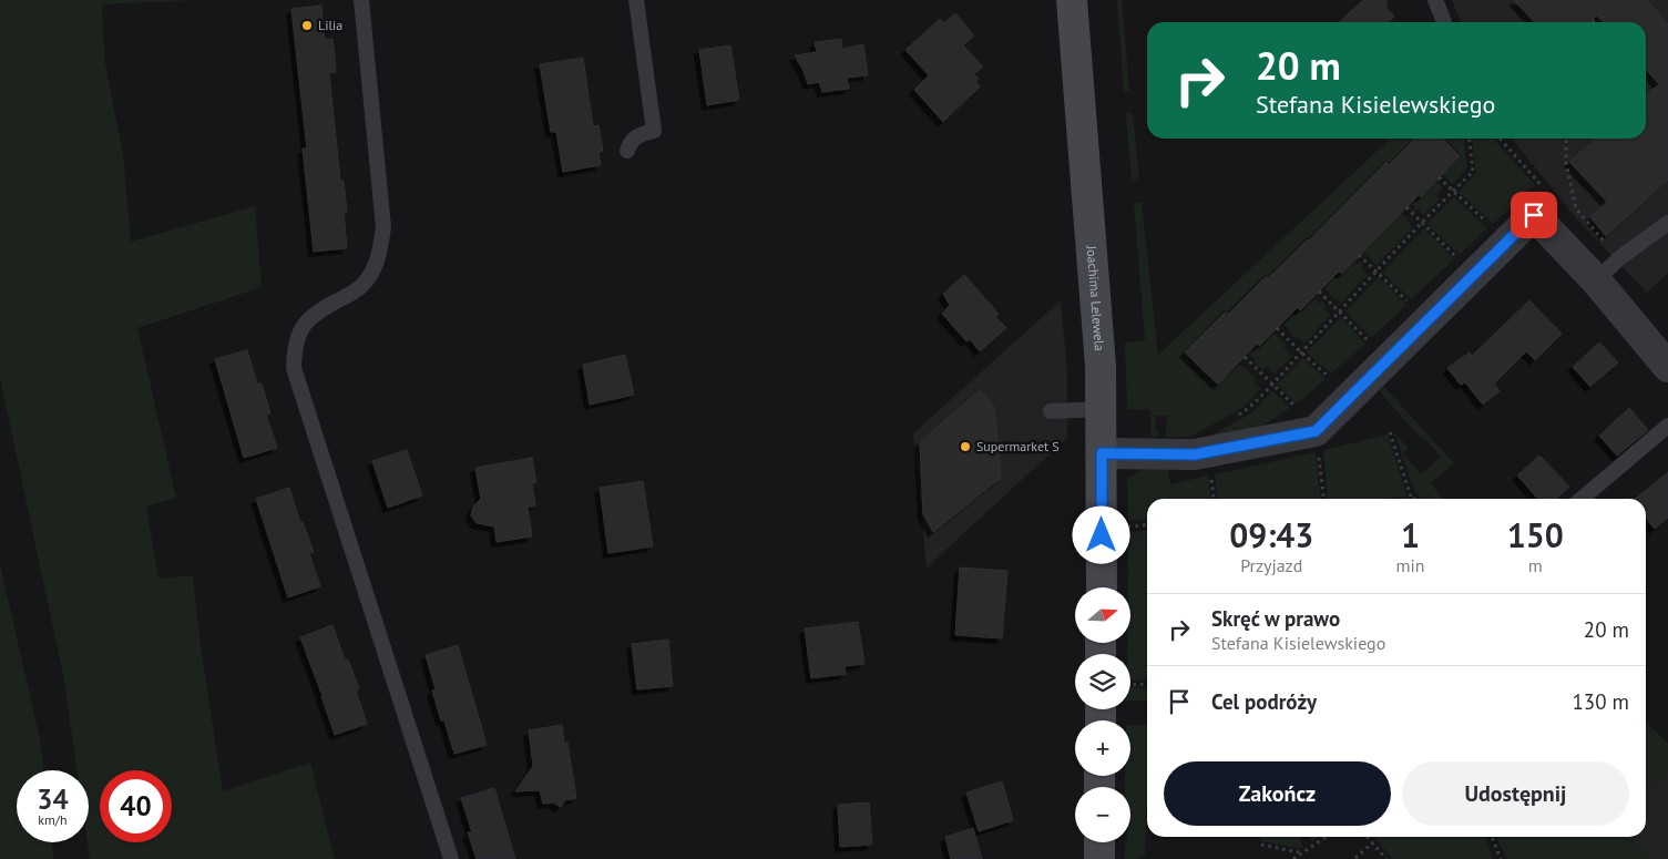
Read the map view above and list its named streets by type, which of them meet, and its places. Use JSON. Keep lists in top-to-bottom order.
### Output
{
  "streets": {
    "street": ["Joachima Lelewela"]
  },
  "places": ["Lilia", "Supermarket S"],
  "north": "right",
  "page": {
    "turn": ["20 m", "Stefana Kisielewskiego"],
    "eta": [
      "09:43",
      "Przyjazd",
      "1",
      "min",
      "150",
      "m"
    ],
    "map_buttons": ["+", "−"],
    "list": [
      {
        "name": "Skręć w prawo",
        "note": "Stefana Kisielewskiego",
        "value": "20 m"
      },
      {
        "name": "Cel podróży",
        "value": "130 m"
      }
    ],
    "buttons": ["Zakończ", "Udostępnij"],
    "speed": "34 km/h",
    "limit": "40"
  }
}
